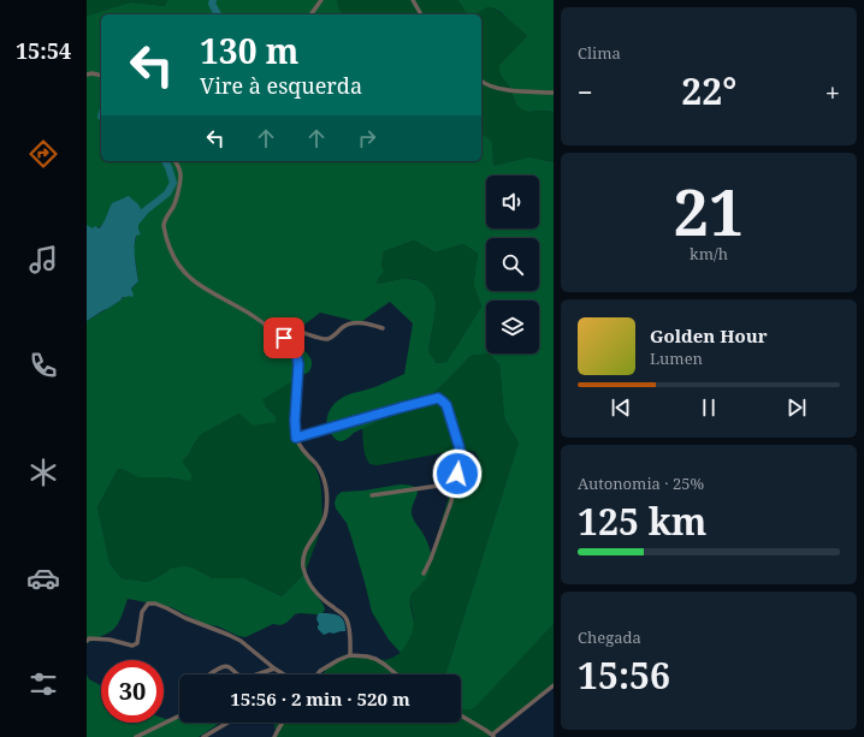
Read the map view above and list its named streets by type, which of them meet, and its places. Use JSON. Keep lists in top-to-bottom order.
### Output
{
  "page": {
    "tabs": "15:54",
    "tile": [
      "Clima",
      ["21", "km/h"],
      ["Autonomia · 25%", "125 km"],
      ["Chegada", "15:56"]
    ],
    "turn": ["130 m", "Vire à esquerda"],
    "heat": ["−", "22°", "+"],
    "song": ["Golden Hour", "Lumen"],
    "limit": "30",
    "trip": "15:56 · 2 min · 520 m"
  }
}
